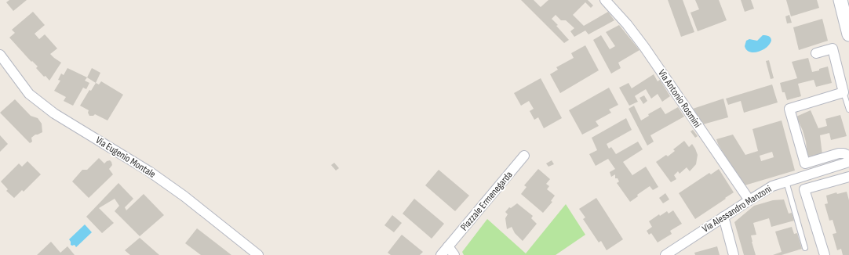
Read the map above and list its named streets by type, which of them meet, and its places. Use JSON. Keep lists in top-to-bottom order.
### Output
{
  "streets": {
    "street": [
      "Via Antonio Rosmini",
      "Via Eugenio Montale",
      "Piazzale Ermenegarda",
      "Via Alessandro Manzoni"
    ]
  },
  "crossings": [
    ["Via Antonio Rosmini", "Via Alessandro Manzoni"]
  ]
}
